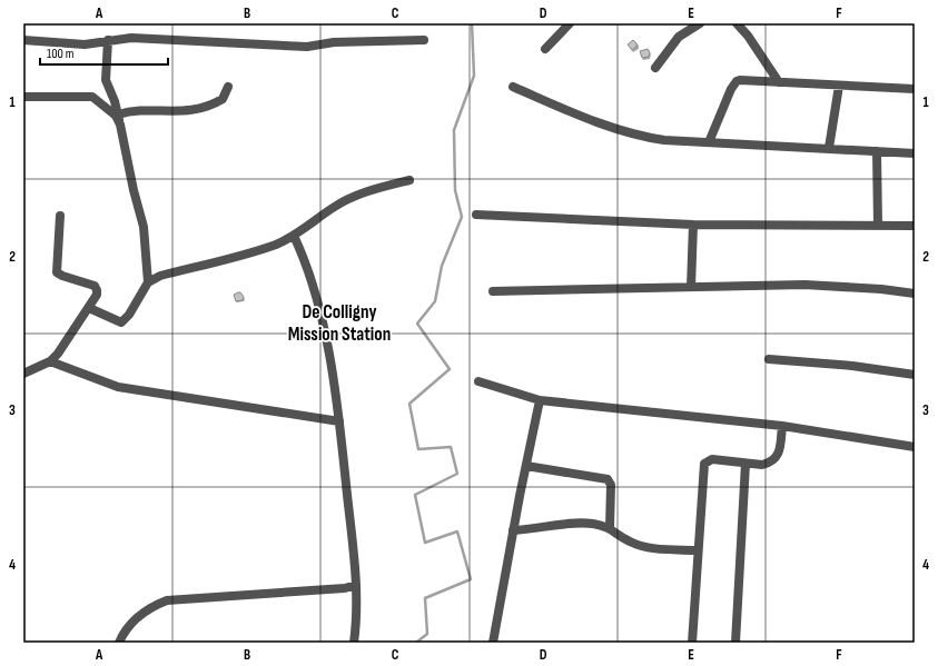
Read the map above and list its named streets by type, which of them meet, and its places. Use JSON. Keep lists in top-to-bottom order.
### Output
{
  "districts": ["De Colligny Mission Station"],
  "scale_bar": "100 m",
  "grid": {
    "columns": [
      "A",
      "B",
      "C",
      "D",
      "E",
      "F"
    ],
    "rows": [
      "1",
      "2",
      "3",
      "4"
    ]
  }
}
